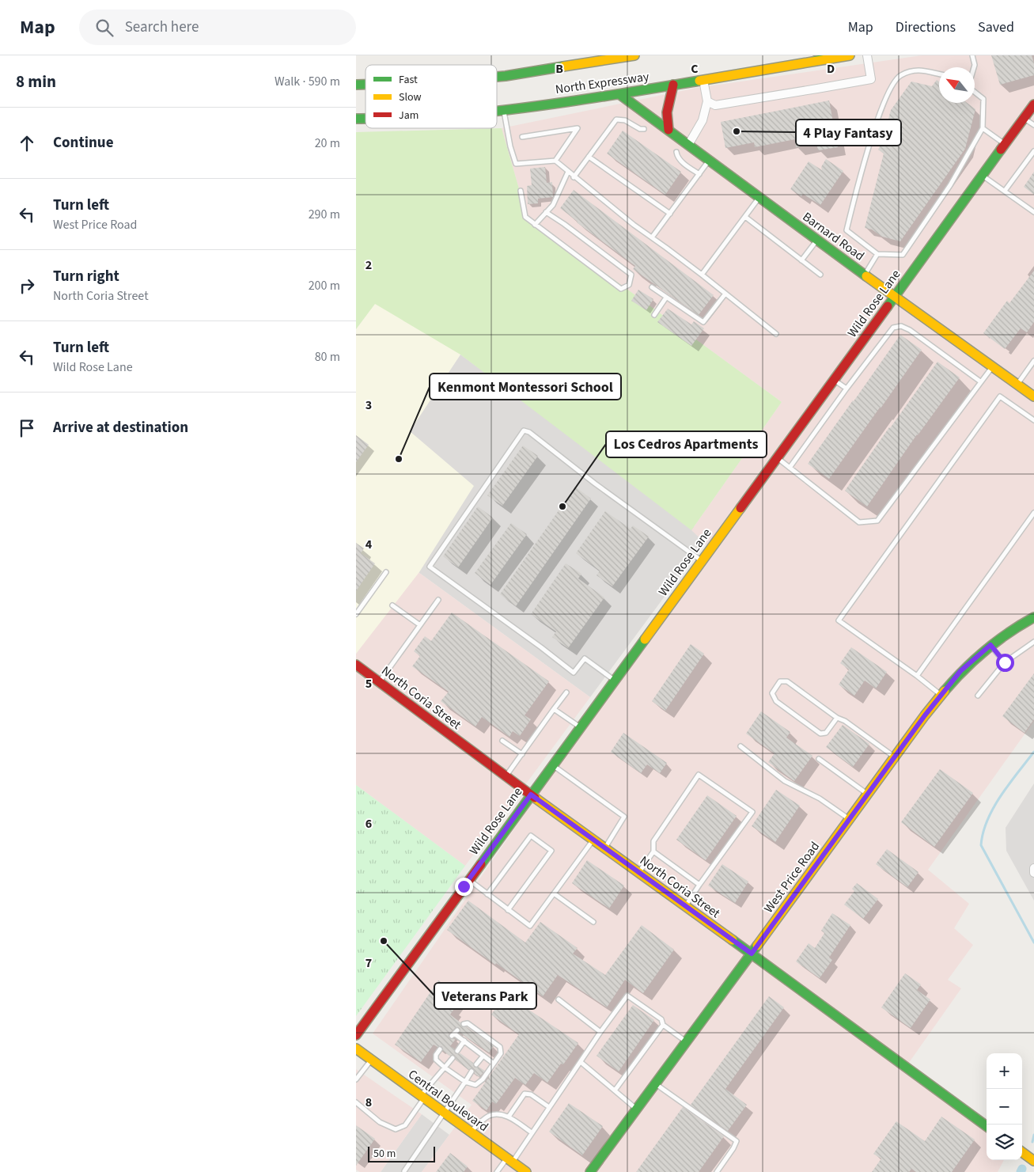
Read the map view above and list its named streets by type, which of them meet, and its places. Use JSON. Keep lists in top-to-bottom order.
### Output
{
  "streets": {
    "main road": [
      "North Expressway",
      "Barnard Road",
      "Wild Rose Lane",
      "North Coria Street",
      "West Price Road",
      "Central Boulevard"
    ]
  },
  "crossings": [
    ["North Expressway", "Barnard Road"],
    ["Barnard Road", "Wild Rose Lane"],
    ["Wild Rose Lane", "North Coria Street"],
    ["North Coria Street", "West Price Road"]
  ],
  "places": [
    "4 Play Fantasy",
    "Kenmont Montessori School",
    "Los Cedros Apartments",
    "Veterans Park"
  ],
  "legend": ["Fast", "Slow", "Jam"],
  "scale_bar": "50 m",
  "north": "top left",
  "page": {
    "header": "Map",
    "search": "Search here",
    "nav": ["Map", "Directions", "Saved"],
    "heading": ["8 min", "Walk · 590 m"],
    "list": [
      ["Continue", "20 m"],
      ["Turn left", "West Price Road", "290 m"],
      ["Turn right", "North Coria Street", "200 m"],
      ["Turn left", "Wild Rose Lane", "80 m"],
      "Arrive at destination"
    ],
    "map_buttons": ["+", "−"],
    "scale": "50 m"
  },
  "grid": {
    "columns": ["B", "C", "D"],
    "rows": [
      "2",
      "3",
      "4",
      "5",
      "6",
      "7",
      "8"
    ]
  }
}
